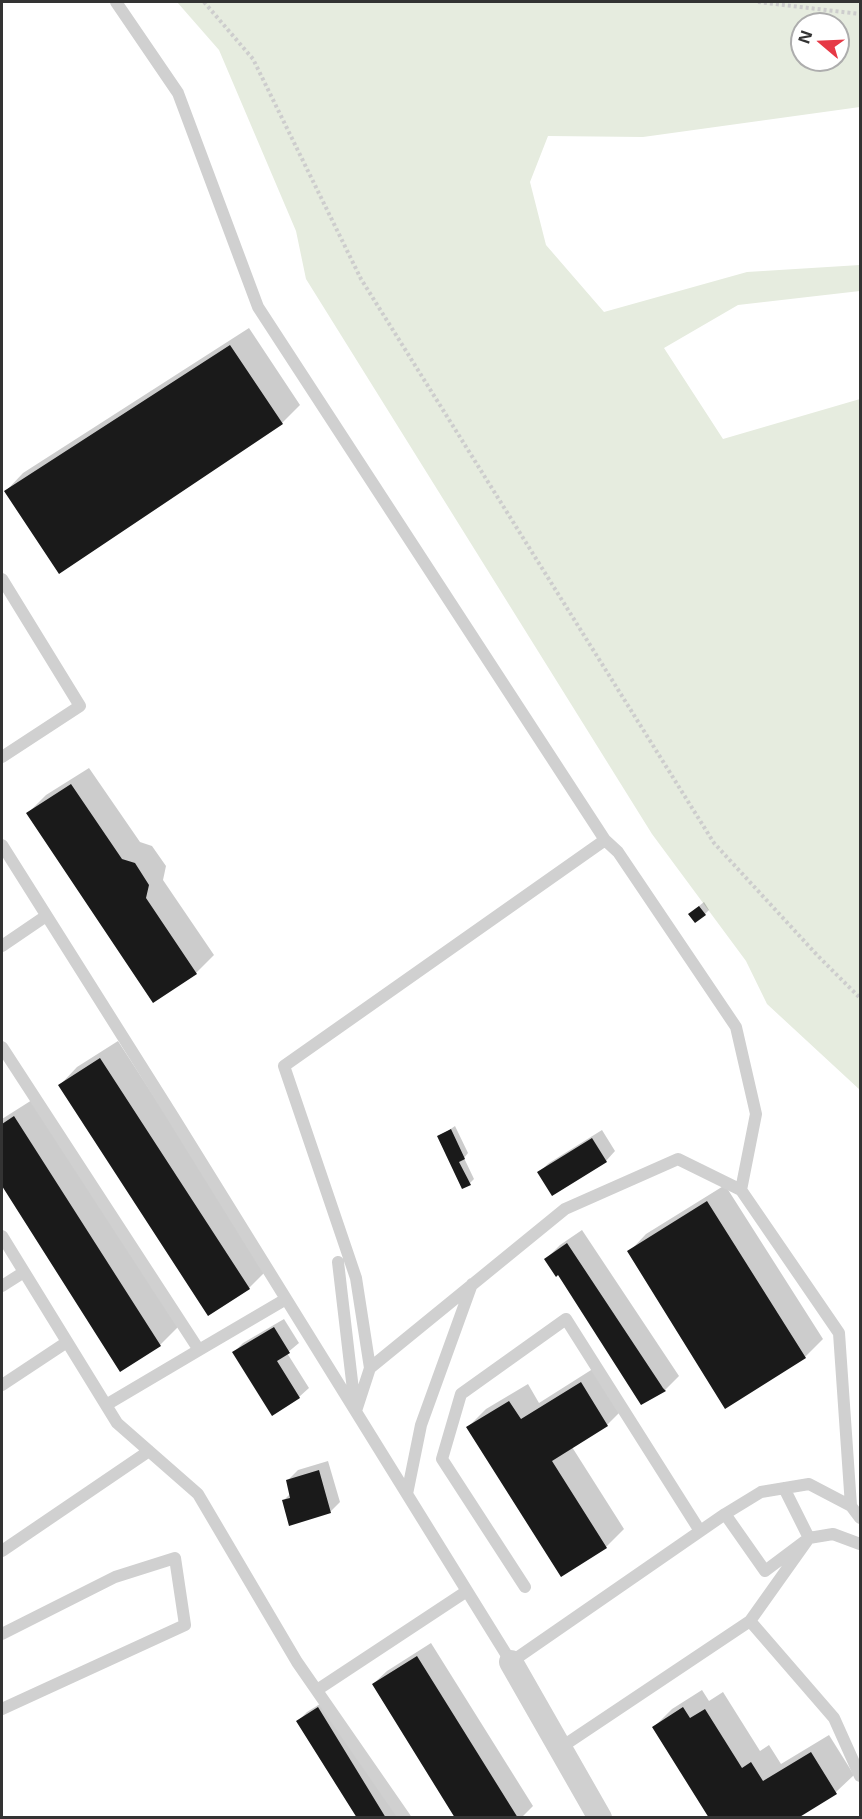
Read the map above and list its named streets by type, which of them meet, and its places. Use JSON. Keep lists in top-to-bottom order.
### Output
{
  "north": "left"
}
